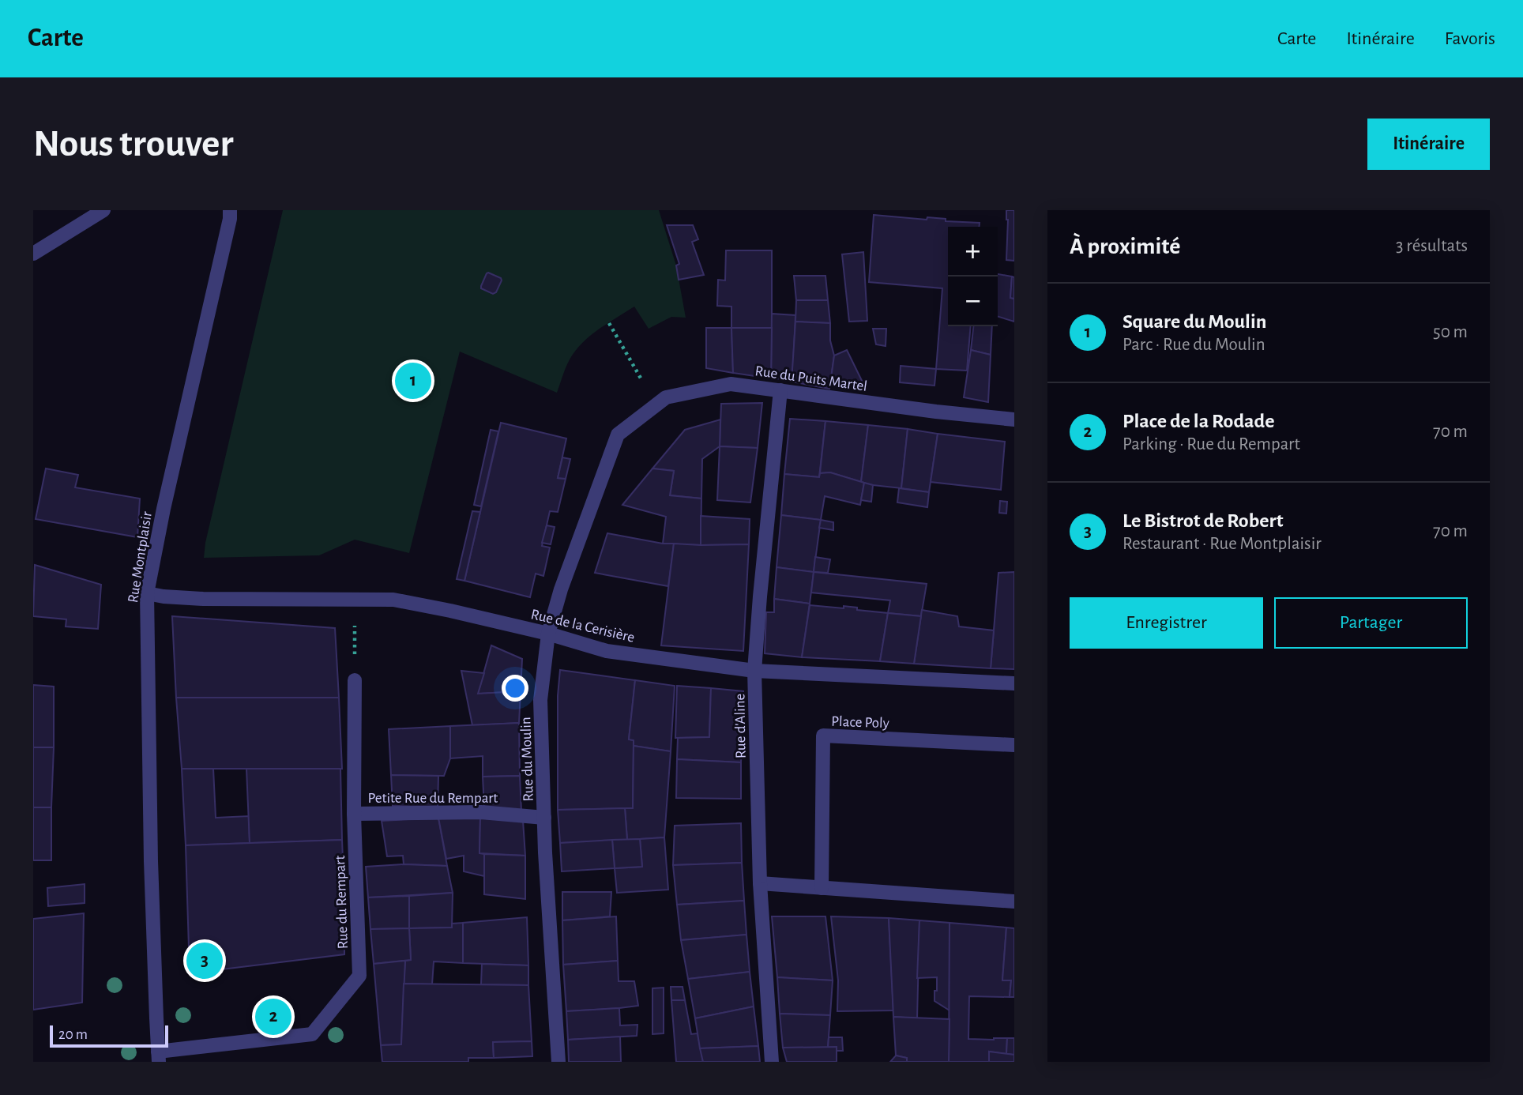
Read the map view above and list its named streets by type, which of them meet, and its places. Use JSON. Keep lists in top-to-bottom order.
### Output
{
  "streets": {
    "street": [
      "Rue du Puits Martel",
      "Rue Montplaisir",
      "Rue de la Cerisière",
      "Place Poly",
      "Rue d'Aline",
      "Rue du Moulin",
      "Petite Rue du Rempart",
      "Rue du Rempart"
    ]
  },
  "crossings": [
    ["Rue du Puits Martel", "Rue d'Aline"],
    ["Rue du Puits Martel", "Rue du Moulin"],
    ["Rue Montplaisir", "Rue de la Cerisière"],
    ["Rue Montplaisir", "Rue du Rempart"],
    ["Rue de la Cerisière", "Rue d'Aline"],
    ["Rue de la Cerisière", "Rue du Moulin"],
    ["Rue du Moulin", "Petite Rue du Rempart"],
    ["Petite Rue du Rempart", "Rue du Rempart"]
  ],
  "scale_bar": "20 m",
  "page": {
    "header": "Carte",
    "nav": ["Carte", "Itinéraire", "Favoris"],
    "buttons": [
      "Itinéraire",
      ["Enregistrer", "Partager"]
    ],
    "title": "Nous trouver",
    "heading": ["À proximité", "3 résultats"],
    "map_buttons": ["+", "−"],
    "list": [
      {
        "mark": "1",
        "name": "Square du Moulin",
        "note": "Parc · Rue du Moulin",
        "value": "50 m"
      },
      {
        "mark": "2",
        "name": "Place de la Rodade",
        "note": "Parking · Rue du Rempart",
        "value": "70 m"
      },
      {
        "mark": "3",
        "name": "Le Bistrot de Robert",
        "note": "Restaurant · Rue Montplaisir",
        "value": "70 m"
      }
    ],
    "pins": ["1", "3", "2"],
    "scale": "20 m"
  }
}
